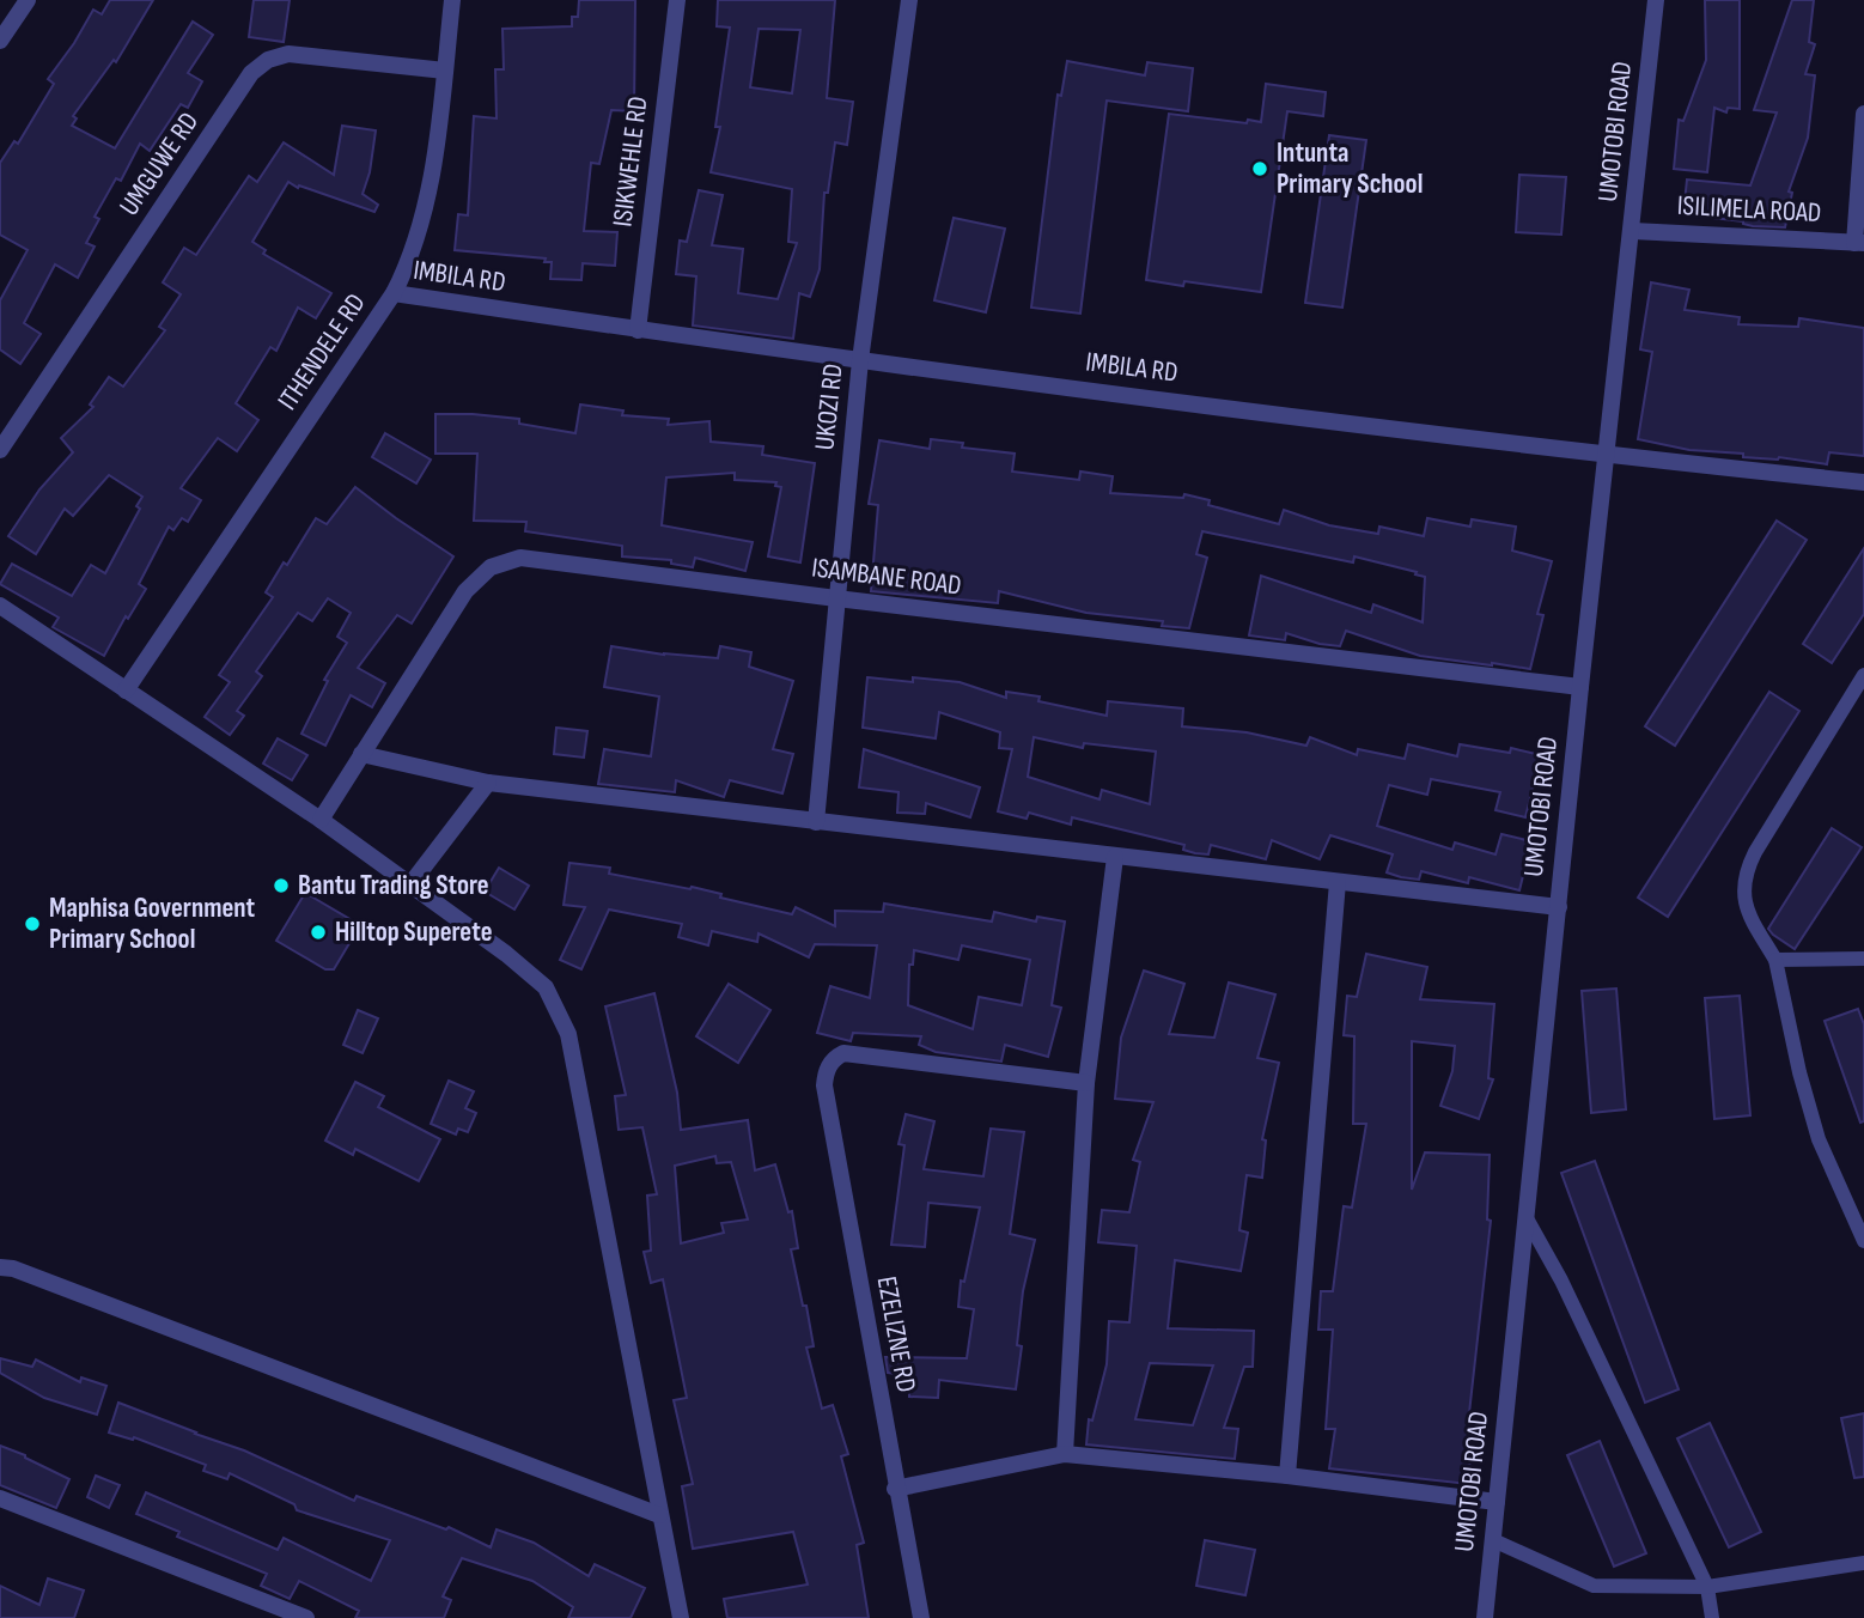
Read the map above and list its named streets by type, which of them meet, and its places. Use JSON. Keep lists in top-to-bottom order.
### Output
{
  "streets": {
    "street": [
      "UMOTOBI ROAD",
      "ISIKWEHLE RD",
      "UMGUWE RD",
      "ISILIMELA ROAD",
      "IMBILA RD",
      "ITHENDELE RD",
      "UKOZI RD",
      "ISAMBANE ROAD",
      "EZELIZNE RD"
    ]
  },
  "crossings": [
    ["UMOTOBI ROAD", "ISILIMELA ROAD"],
    ["UMOTOBI ROAD", "IMBILA RD"],
    ["UMOTOBI ROAD", "ISAMBANE ROAD"],
    ["ISIKWEHLE RD", "IMBILA RD"],
    ["UMGUWE RD", "ITHENDELE RD"],
    ["IMBILA RD", "ITHENDELE RD"],
    ["IMBILA RD", "UKOZI RD"],
    ["UKOZI RD", "ISAMBANE ROAD"]
  ],
  "places": [
    "Intunta Primary School",
    "Bantu Trading Store",
    "Maphisa Government Primary School",
    "Hilltop Superete"
  ]
}
